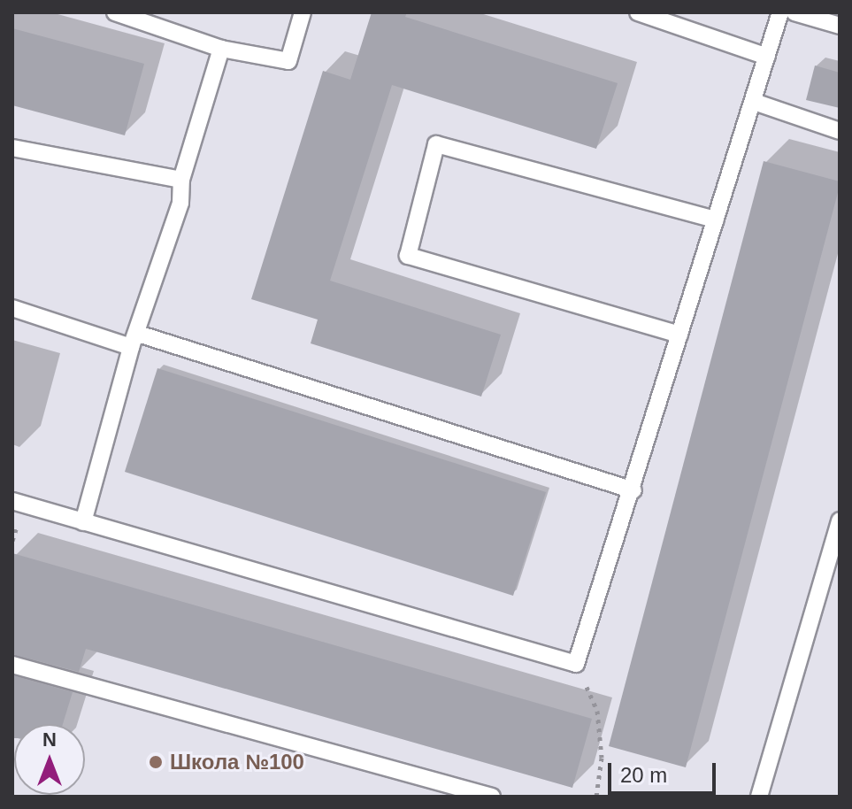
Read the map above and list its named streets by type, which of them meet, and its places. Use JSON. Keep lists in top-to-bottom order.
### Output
{
  "places": ["Школа №100"],
  "scale_bar": "20 m",
  "north": "top"
}
